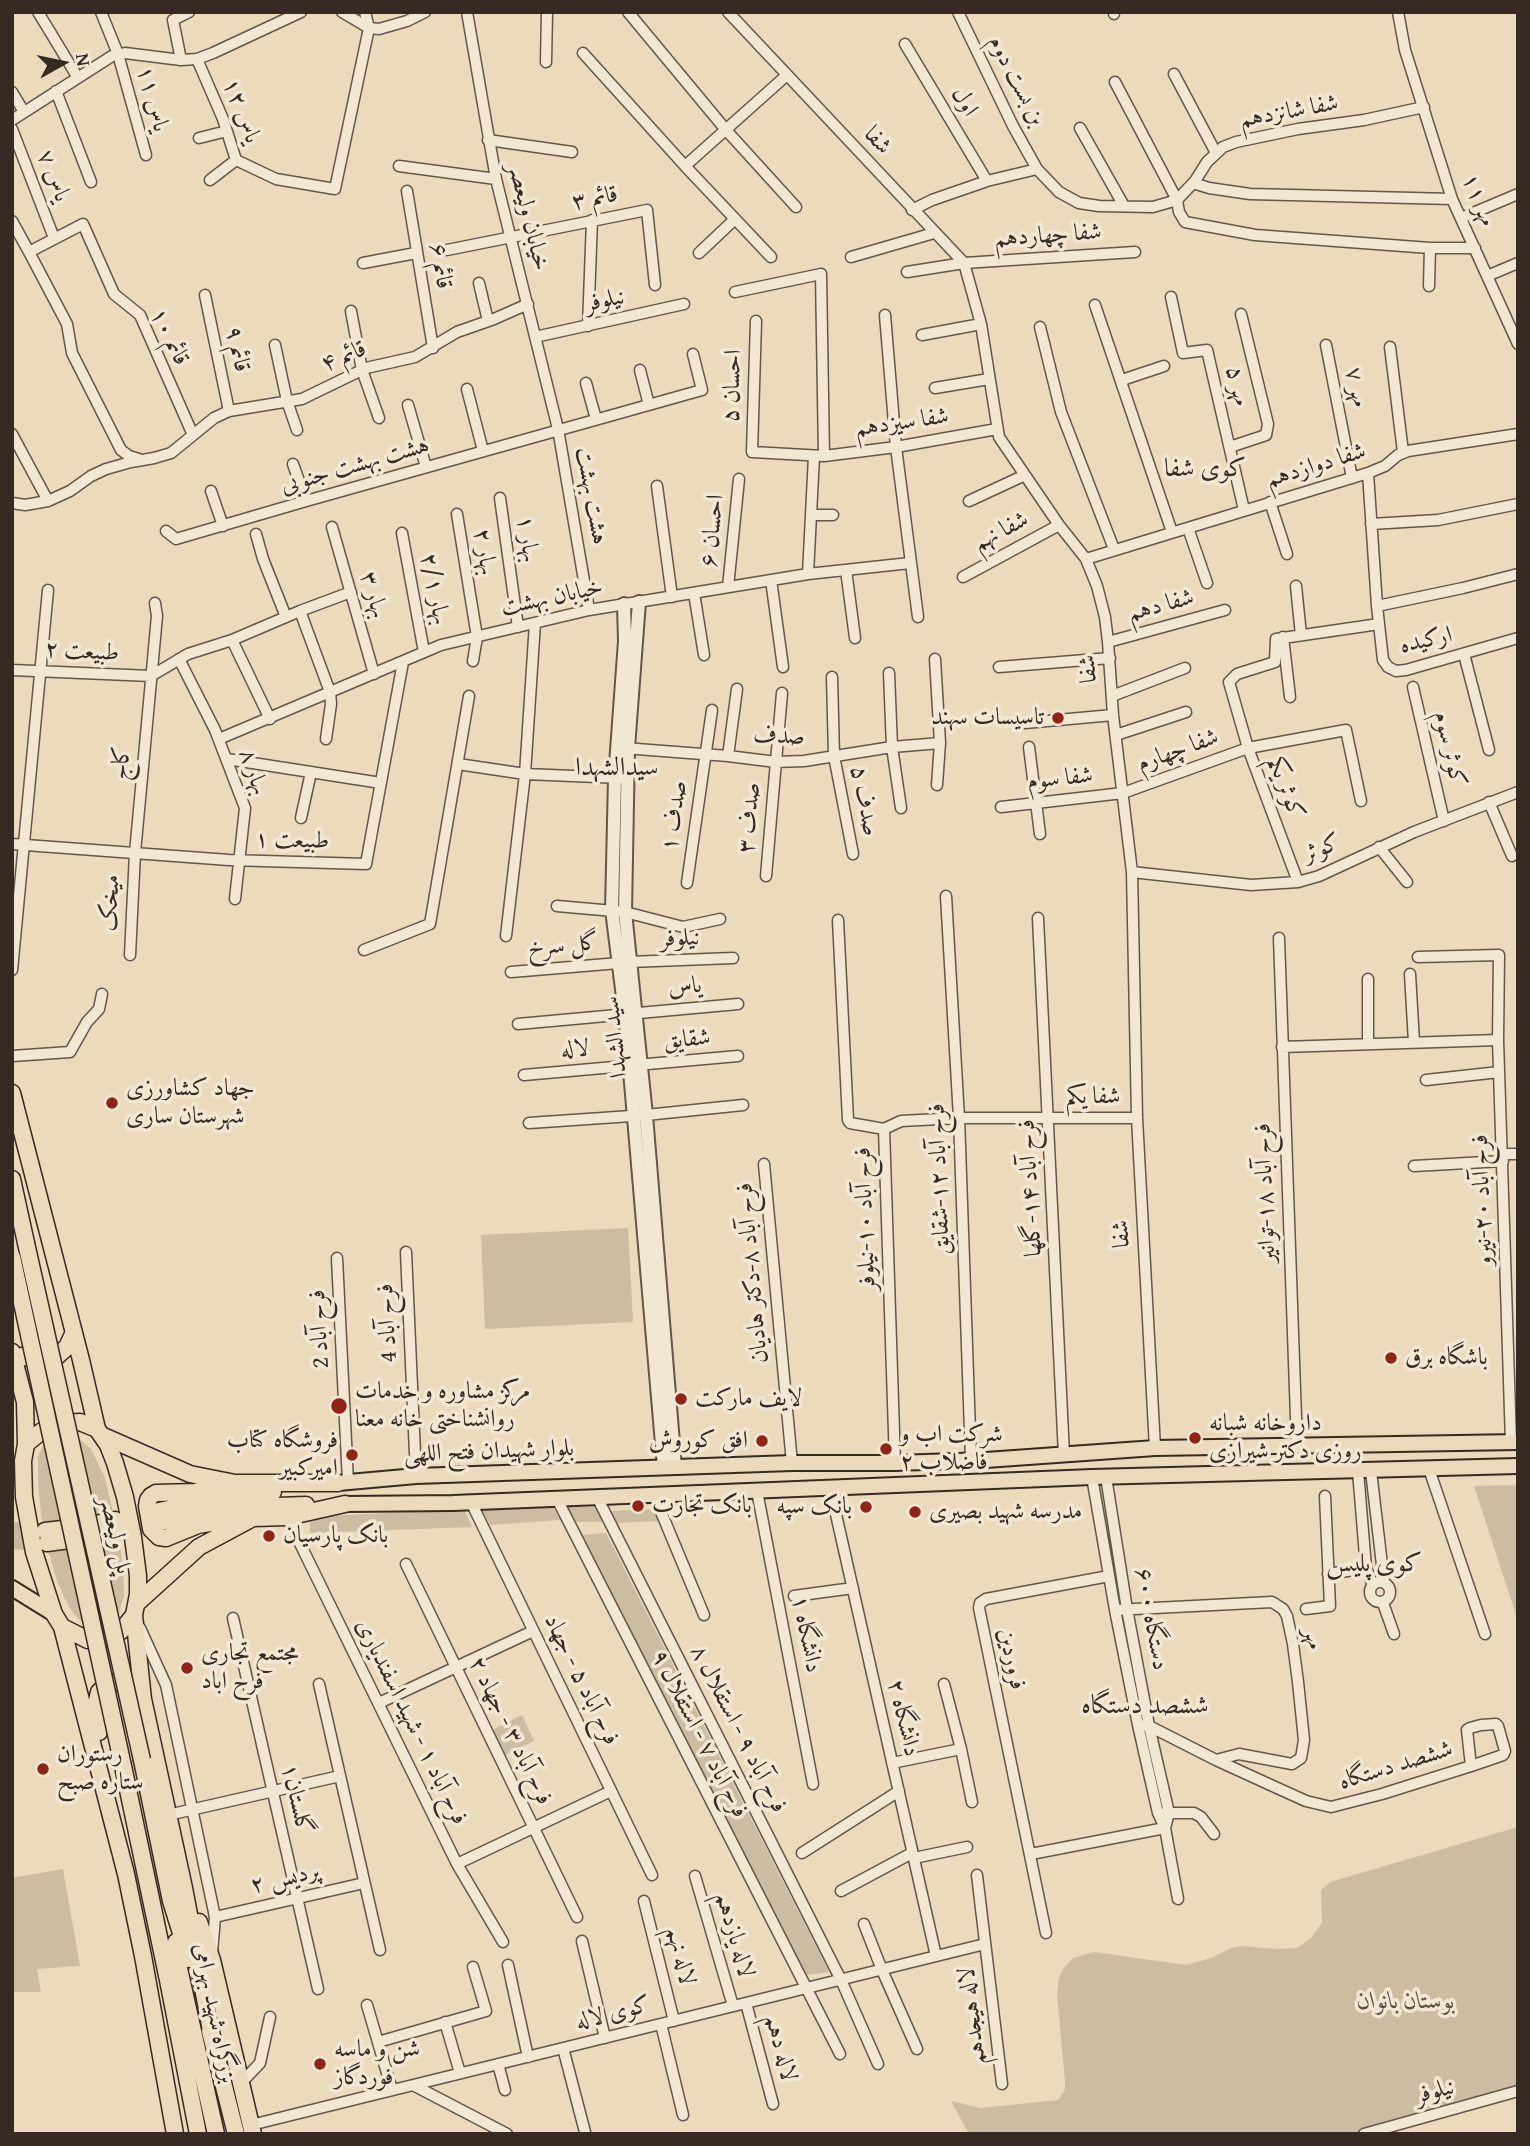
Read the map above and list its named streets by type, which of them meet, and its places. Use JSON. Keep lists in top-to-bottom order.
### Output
{
  "streets": {
    "highway": ["بلوار شهیدان فتح اللهی", "پل ولیعصر", "بزرگراه شهید بهرامی"],
    "street": [
      "بن بست دوم",
      "یاس ۱۱",
      "اول",
      "یاس ۱۲",
      "شفا شانزدهم",
      "شفا",
      "یاس ۷",
      "قائم ۳",
      "مهر ۱۱",
      "خیابان ولیعصر",
      "شفا چهاردهم",
      "قائم ۶",
      "نیلوفر",
      "قائم ۱۰",
      "قائم ۹",
      "قائم ۴",
      "احسان ۵",
      "مهر ۵",
      "مهر ۷",
      "شفا سیزدهم",
      "هشت بهشت جنوبی",
      "شفا دوازدهم",
      "هشت بهشت",
      "احسان ۶",
      "شفا نهم",
      "بهار ۱",
      "بهار ۲",
      "بهار ۲/۱",
      "بهار ۳",
      "خیابان بهشت",
      "شفا دهم",
      "ارکیده",
      "طبیعت ۲",
      "صدف",
      "کوثر سوم",
      "شفا چهارم",
      "کاج",
      "بهار ۸",
      "شفا سوم",
      "کوثر یکم",
      "صدف ۵",
      "صدف ۱",
      "صدف ۳",
      "طبیعت ۱",
      "کوثر",
      "میخک",
      "گل سرخ",
      "یاس",
      "سید الشهدا",
      "شقایق",
      "لاله",
      "شفا یکم",
      "فرح آباد ۱۲-شقایق",
      "فرح آباد ۱۴-گلها",
      "فرح آباد ۱۸-توانیر",
      "فرح آباد ۲۰-نیرو",
      "فرح آباد ۱۰-نیلوفر",
      "فرح آباد ۸-دکتر هادیان",
      "فرح آباد 4",
      "فرح آباد 2",
      "۶۰۰ دستگاه",
      "دانشگاه ۱",
      "مهر",
      "فروردین",
      "فرح آباد ۵ - جهاد",
      "دانشگاه ۲",
      "فرح آباد ۱ - شهید اسفندیاری",
      "فرح آباد ۹ - استقلال ۸",
      "فرح آباد ۳ - جهاد ۲",
      "فرح آباد ۷ - استقلال ۹",
      "ششصد دستگاه",
      "گلستان۱",
      "پردیس ۲",
      "لاله یازدهم",
      "لاله نهم",
      "کوی لاله",
      "لاله هیجدهم",
      "لاله دهم"
    ]
  },
  "crossings": [
    ["شفا شانزدهم", "مهر ۱۱"],
    ["شفا", "شفا چهاردهم"],
    ["شفا", "شفا سیزدهم"],
    ["شفا", "شفا دوازدهم"],
    ["شفا", "شفا نهم"],
    ["شفا", "شفا دهم"],
    ["شفا", "شفا چهارم"],
    ["شفا", "شفا سوم"],
    ["شفا", "کوثر"],
    ["شفا", "شفا یکم"],
    ["شفا", "بلوار شهیدان فتح اللهی"],
    ["یاس ۷", "قائم ۱۰"],
    ["قائم ۳", "خیابان ولیعصر"],
    ["خیابان ولیعصر", "نیلوفر"],
    ["خیابان ولیعصر", "قائم ۴"],
    ["خیابان ولیعصر", "هشت بهشت جنوبی"],
    ["خیابان ولیعصر", "هشت بهشت"],
    ["قائم ۶", "قائم ۴"],
    ["نیلوفر", "گل سرخ"],
    ["نیلوفر", "سید الشهدا"],
    ["قائم ۱۰", "قائم ۴"],
    ["قائم ۹", "قائم ۴"],
    ["احسان ۵", "شفا سیزدهم"],
    ["مهر ۵", "شفا دوازدهم"],
    ["مهر ۷", "شفا دوازدهم"],
    ["هشت بهشت جنوبی", "هشت بهشت"],
    ["هشت بهشت", "خیابان بهشت"],
    ["احسان ۶", "خیابان بهشت"],
    ["بهار ۱", "خیابان بهشت"],
    ["بهار ۲", "خیابان بهشت"],
    ["بهار ۲/۱", "خیابان بهشت"],
    ["بهار ۳", "خیابان بهشت"],
    ["خیابان بهشت", "بهار ۸"],
    ["خیابان بهشت", "طبیعت ۱"],
    ["خیابان بهشت", "سید الشهدا"],
    ["طبیعت ۲", "کاج"],
    ["صدف", "صدف ۵"],
    ["صدف", "صدف ۱"],
    ["صدف", "صدف ۳"],
    ["صدف", "سید الشهدا"],
    ["کوثر سوم", "کوثر"],
    ["شفا چهارم", "شفا سوم"],
    ["شفا چهارم", "کوثر یکم"],
    ["کاج", "طبیعت ۱"],
    ["کاج", "میخک"],
    ["بهار ۸", "طبیعت ۱"],
    ["کوثر یکم", "کوثر"],
    ["طبیعت ۱", "میخک"],
    ["گل سرخ", "سید الشهدا"],
    ["یاس", "سید الشهدا"],
    ["سید الشهدا", "شقایق"],
    ["سید الشهدا", "لاله"],
    ["سید الشهدا", "بلوار شهیدان فتح اللهی"],
    ["شقایق", "لاله"],
    ["شفا یکم", "فرح آباد ۱۲-شقایق"],
    ["شفا یکم", "فرح آباد ۱۴-گلها"],
    ["شفا یکم", "فرح آباد ۱۰-نیلوفر"],
    ["فرح آباد ۱۲-شقایق", "بلوار شهیدان فتح اللهی"],
    ["فرح آباد ۱۴-گلها", "بلوار شهیدان فتح اللهی"],
    ["فرح آباد ۱۸-توانیر", "بلوار شهیدان فتح اللهی"],
    ["فرح آباد ۲۰-نیرو", "بلوار شهیدان فتح اللهی"],
    ["فرح آباد ۱۰-نیلوفر", "بلوار شهیدان فتح اللهی"],
    ["فرح آباد ۸-دکتر هادیان", "بلوار شهیدان فتح اللهی"],
    ["فرح آباد 4", "بلوار شهیدان فتح اللهی"],
    ["فرح آباد 2", "بلوار شهیدان فتح اللهی"],
    ["بلوار شهیدان فتح اللهی", "۶۰۰ دستگاه"],
    ["بلوار شهیدان فتح اللهی", "دانشگاه ۱"],
    ["بلوار شهیدان فتح اللهی", "فرح آباد ۵ - جهاد"],
    ["بلوار شهیدان فتح اللهی", "دانشگاه ۲"],
    ["بلوار شهیدان فتح اللهی", "فرح آباد ۱ - شهید اسفندیاری"],
    ["بلوار شهیدان فتح اللهی", "فرح آباد ۹ - استقلال ۸"],
    ["بلوار شهیدان فتح اللهی", "فرح آباد ۷ - استقلال ۹"],
    ["پل ولیعصر", "بزرگراه شهید بهرامی"],
    ["۶۰۰ دستگاه", "مهر"],
    ["۶۰۰ دستگاه", "فروردین"],
    ["۶۰۰ دستگاه", "ششصد دستگاه"],
    ["مهر", "ششصد دستگاه"],
    ["دانشگاه ۲", "کوی لاله"],
    ["فرح آباد ۹ - استقلال ۸", "کوی لاله"],
    ["فرح آباد ۷ - استقلال ۹", "کوی لاله"],
    ["گلستان۱", "پردیس ۲"],
    ["لاله یازدهم", "کوی لاله"],
    ["لاله نهم", "کوی لاله"],
    ["کوی لاله", "لاله هیجدهم"],
    ["کوی لاله", "لاله دهم"]
  ],
  "districts": [
    "کوی شفا",
    "سیدالشهدا",
    "کوی پلیس",
    "ششصد دستگاه"
  ],
  "parks": ["بوستان بانوان"],
  "places": [
    "تاسیسات سهند",
    "جهاد کشاورزی شهرستان ساری",
    "باشگاه برق",
    "لایف مارکت",
    "مرکز مشاوره و خدمات روانشناختی خانه معنا",
    "داروخانه شبانه روزی دکتر شیرازی",
    "افق کوروش",
    "شرکت اب و فاضلاب ۲",
    "فروشگاه کتاب امیرکبیر",
    "بانک تجارت",
    "بانک سپه",
    "مدرسه شهید بصیری",
    "بانک پارسیان",
    "مجتمع تجاری فرح اباد",
    "رستوران ستاره صبح",
    "شن و ماسه فوردگاز"
  ],
  "north": "right"
}
